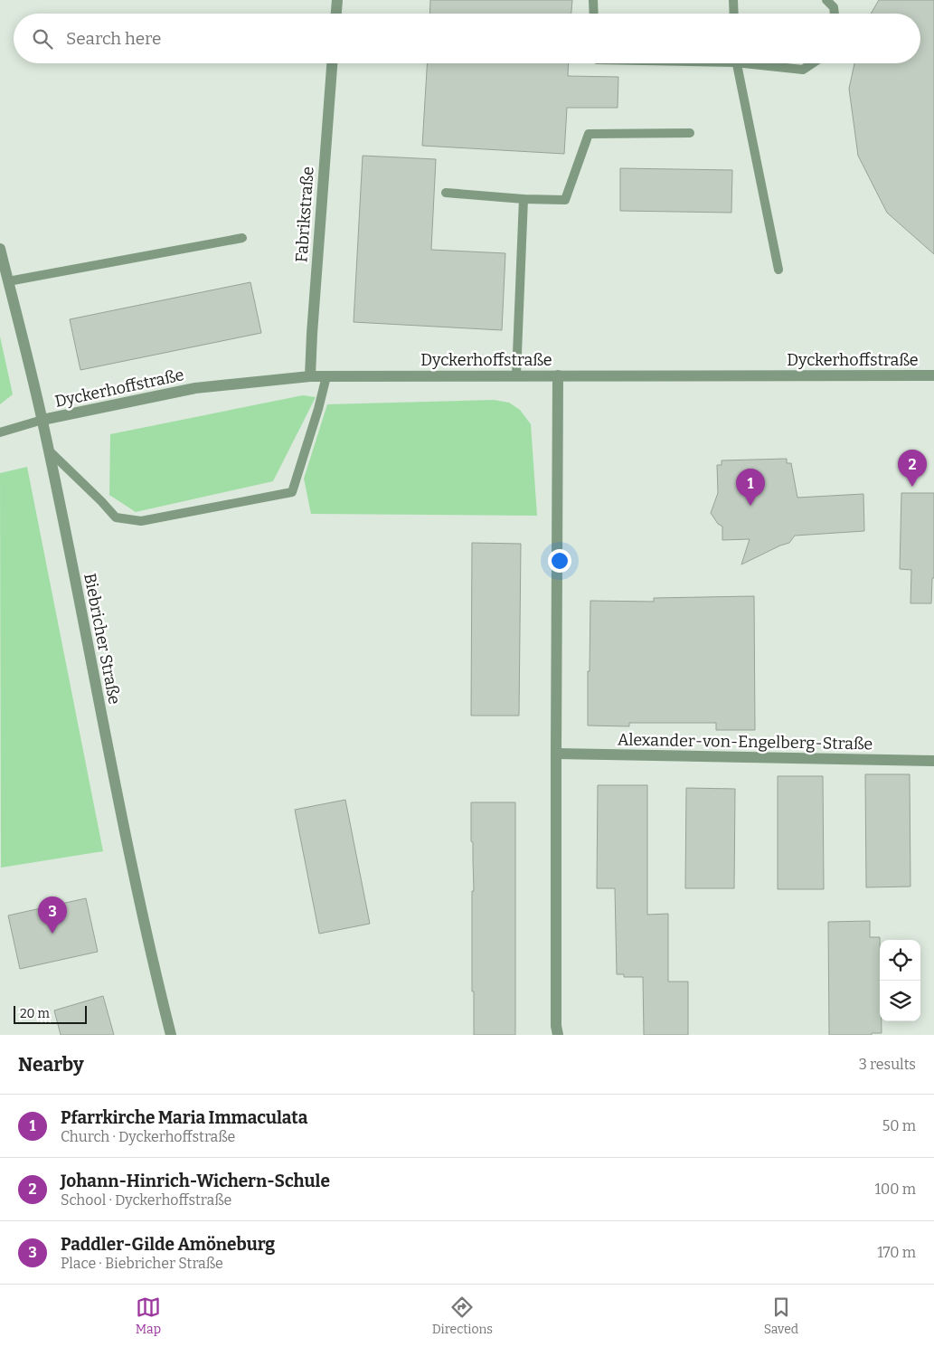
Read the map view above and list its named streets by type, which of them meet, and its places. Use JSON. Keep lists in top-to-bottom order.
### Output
{
  "streets": {
    "street": [
      "Fabrikstraße",
      "Dyckerhoffstraße",
      "Biebricher Straße",
      "Alexander-von-Engelberg-Straße"
    ]
  },
  "crossings": [
    ["Fabrikstraße", "Dyckerhoffstraße"],
    ["Dyckerhoffstraße", "Biebricher Straße"]
  ],
  "scale_bar": "20 m",
  "page": {
    "search": "Search here",
    "pins": ["2", "1", "3"],
    "scale": "20 m",
    "heading": ["Nearby", "3 results"],
    "list": [
      {
        "mark": "1",
        "name": "Pfarrkirche Maria Immaculata",
        "note": "Church · Dyckerhoffstraße",
        "value": "50 m"
      },
      {
        "mark": "2",
        "name": "Johann-Hinrich-Wichern-Schule",
        "note": "School · Dyckerhoffstraße",
        "value": "100 m"
      },
      {
        "mark": "3",
        "name": "Paddler-Gilde Amöneburg",
        "note": "Place · Biebricher Straße",
        "value": "170 m"
      }
    ],
    "nav": ["Map", "Directions", "Saved"]
  }
}
